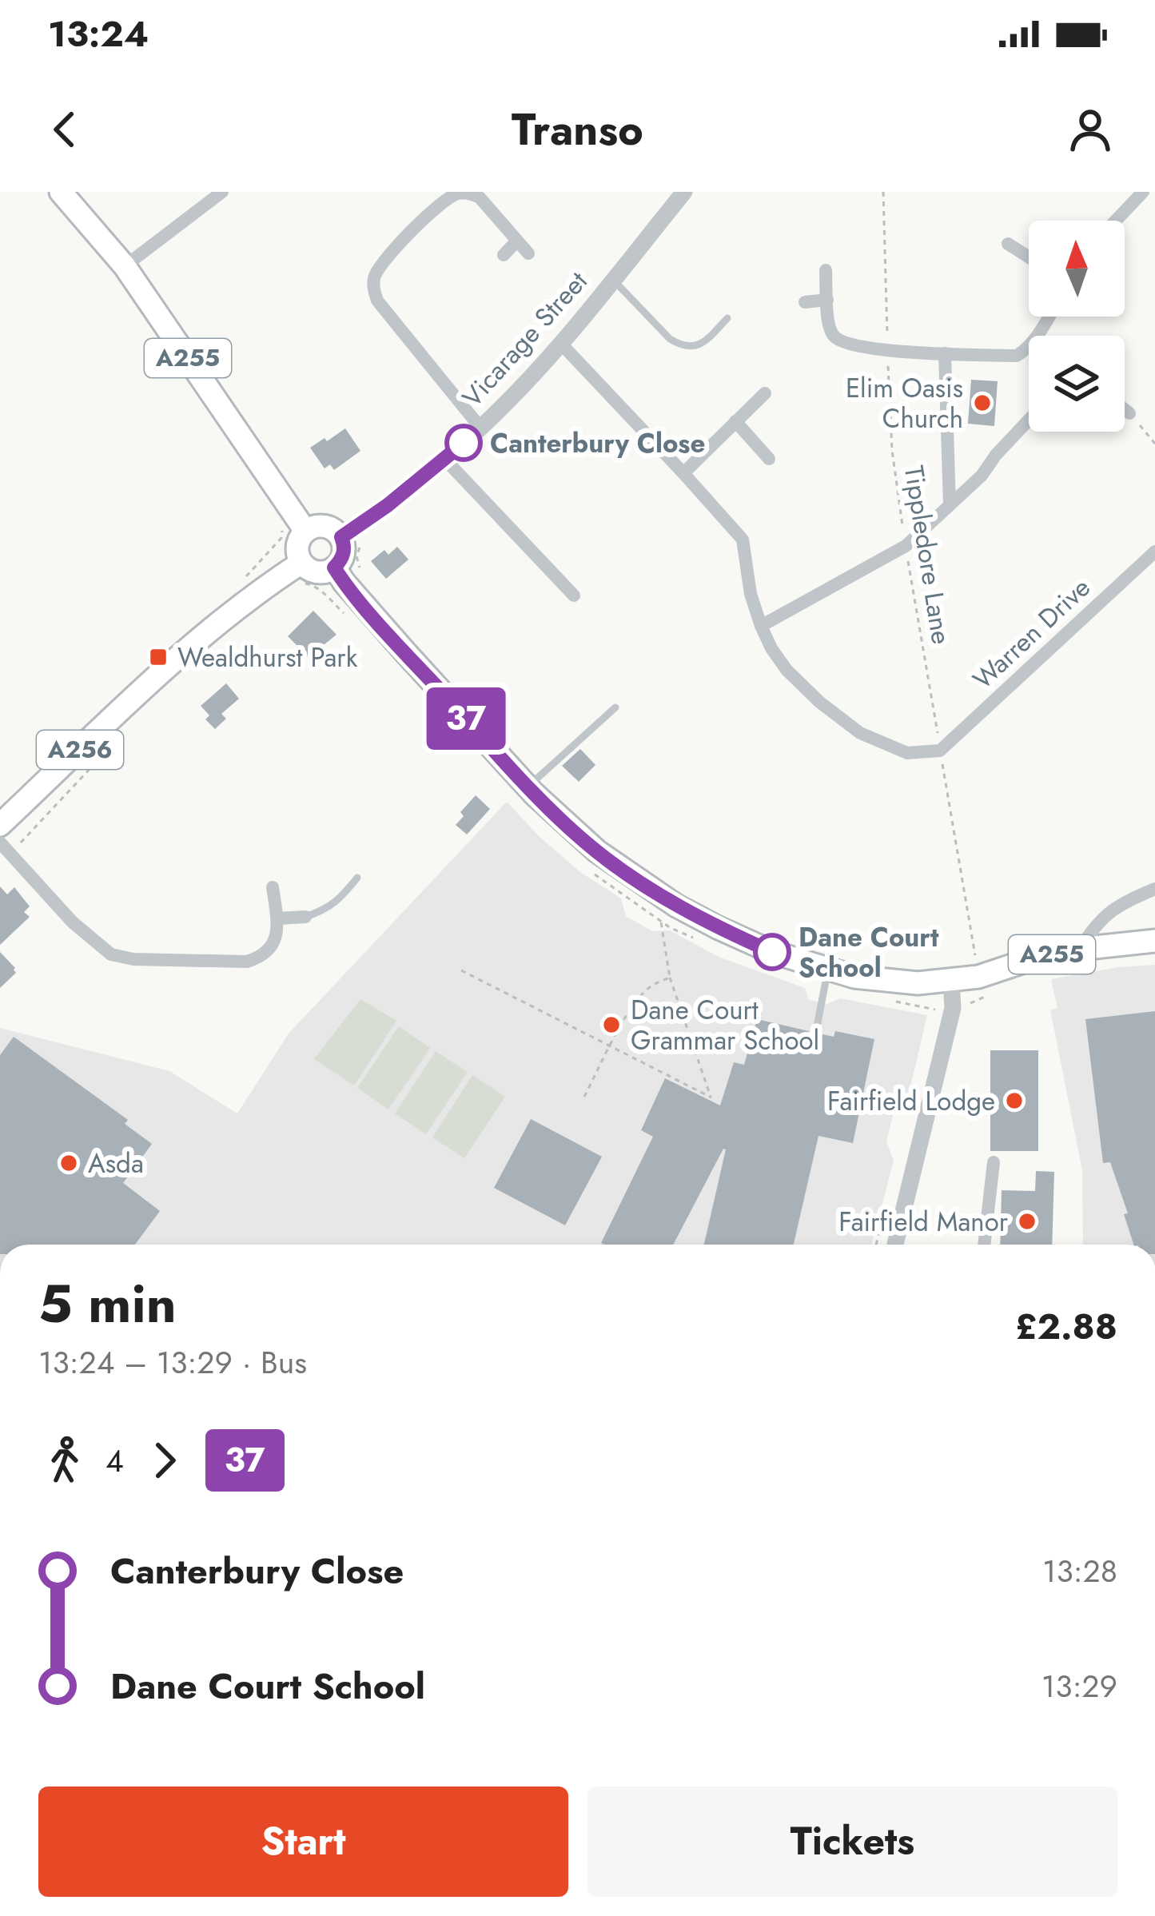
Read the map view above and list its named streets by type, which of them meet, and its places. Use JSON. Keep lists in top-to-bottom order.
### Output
{
  "streets": {
    "main road": ["A255", "A256"],
    "street": ["Vicarage Street", "Warren Drive"],
    "path": ["Tippledore Lane"]
  },
  "crossings": [
    ["Vicarage Street", "A255"],
    ["Vicarage Street", "A256"],
    ["A255", "Tippledore Lane"],
    ["A255", "A256"],
    ["Tippledore Lane", "Warren Drive"]
  ],
  "places": {
    "other": [
      "Elim Oasis Church",
      "Canterbury Close",
      "Dane Court School",
      "Dane Court Grammar School",
      "Fairfield Lodge",
      "Asda",
      "Fairfield Manor"
    ],
    "transit": ["Wealdhurst Park"]
  },
  "lines": ["bus line 37"],
  "north": "top",
  "page": {
    "status": "13:24",
    "header": "Transo",
    "on_map": "37",
    "heading": ["5 min", "13:24 – 13:29 · Bus", "£2.88"],
    "legs": ["4", "37"],
    "list": [
      {
        "name": "Canterbury Close",
        "value": "13:28"
      },
      {
        "name": "Dane Court School",
        "value": "13:29"
      }
    ],
    "buttons": ["Start", "Tickets"]
  }
}
